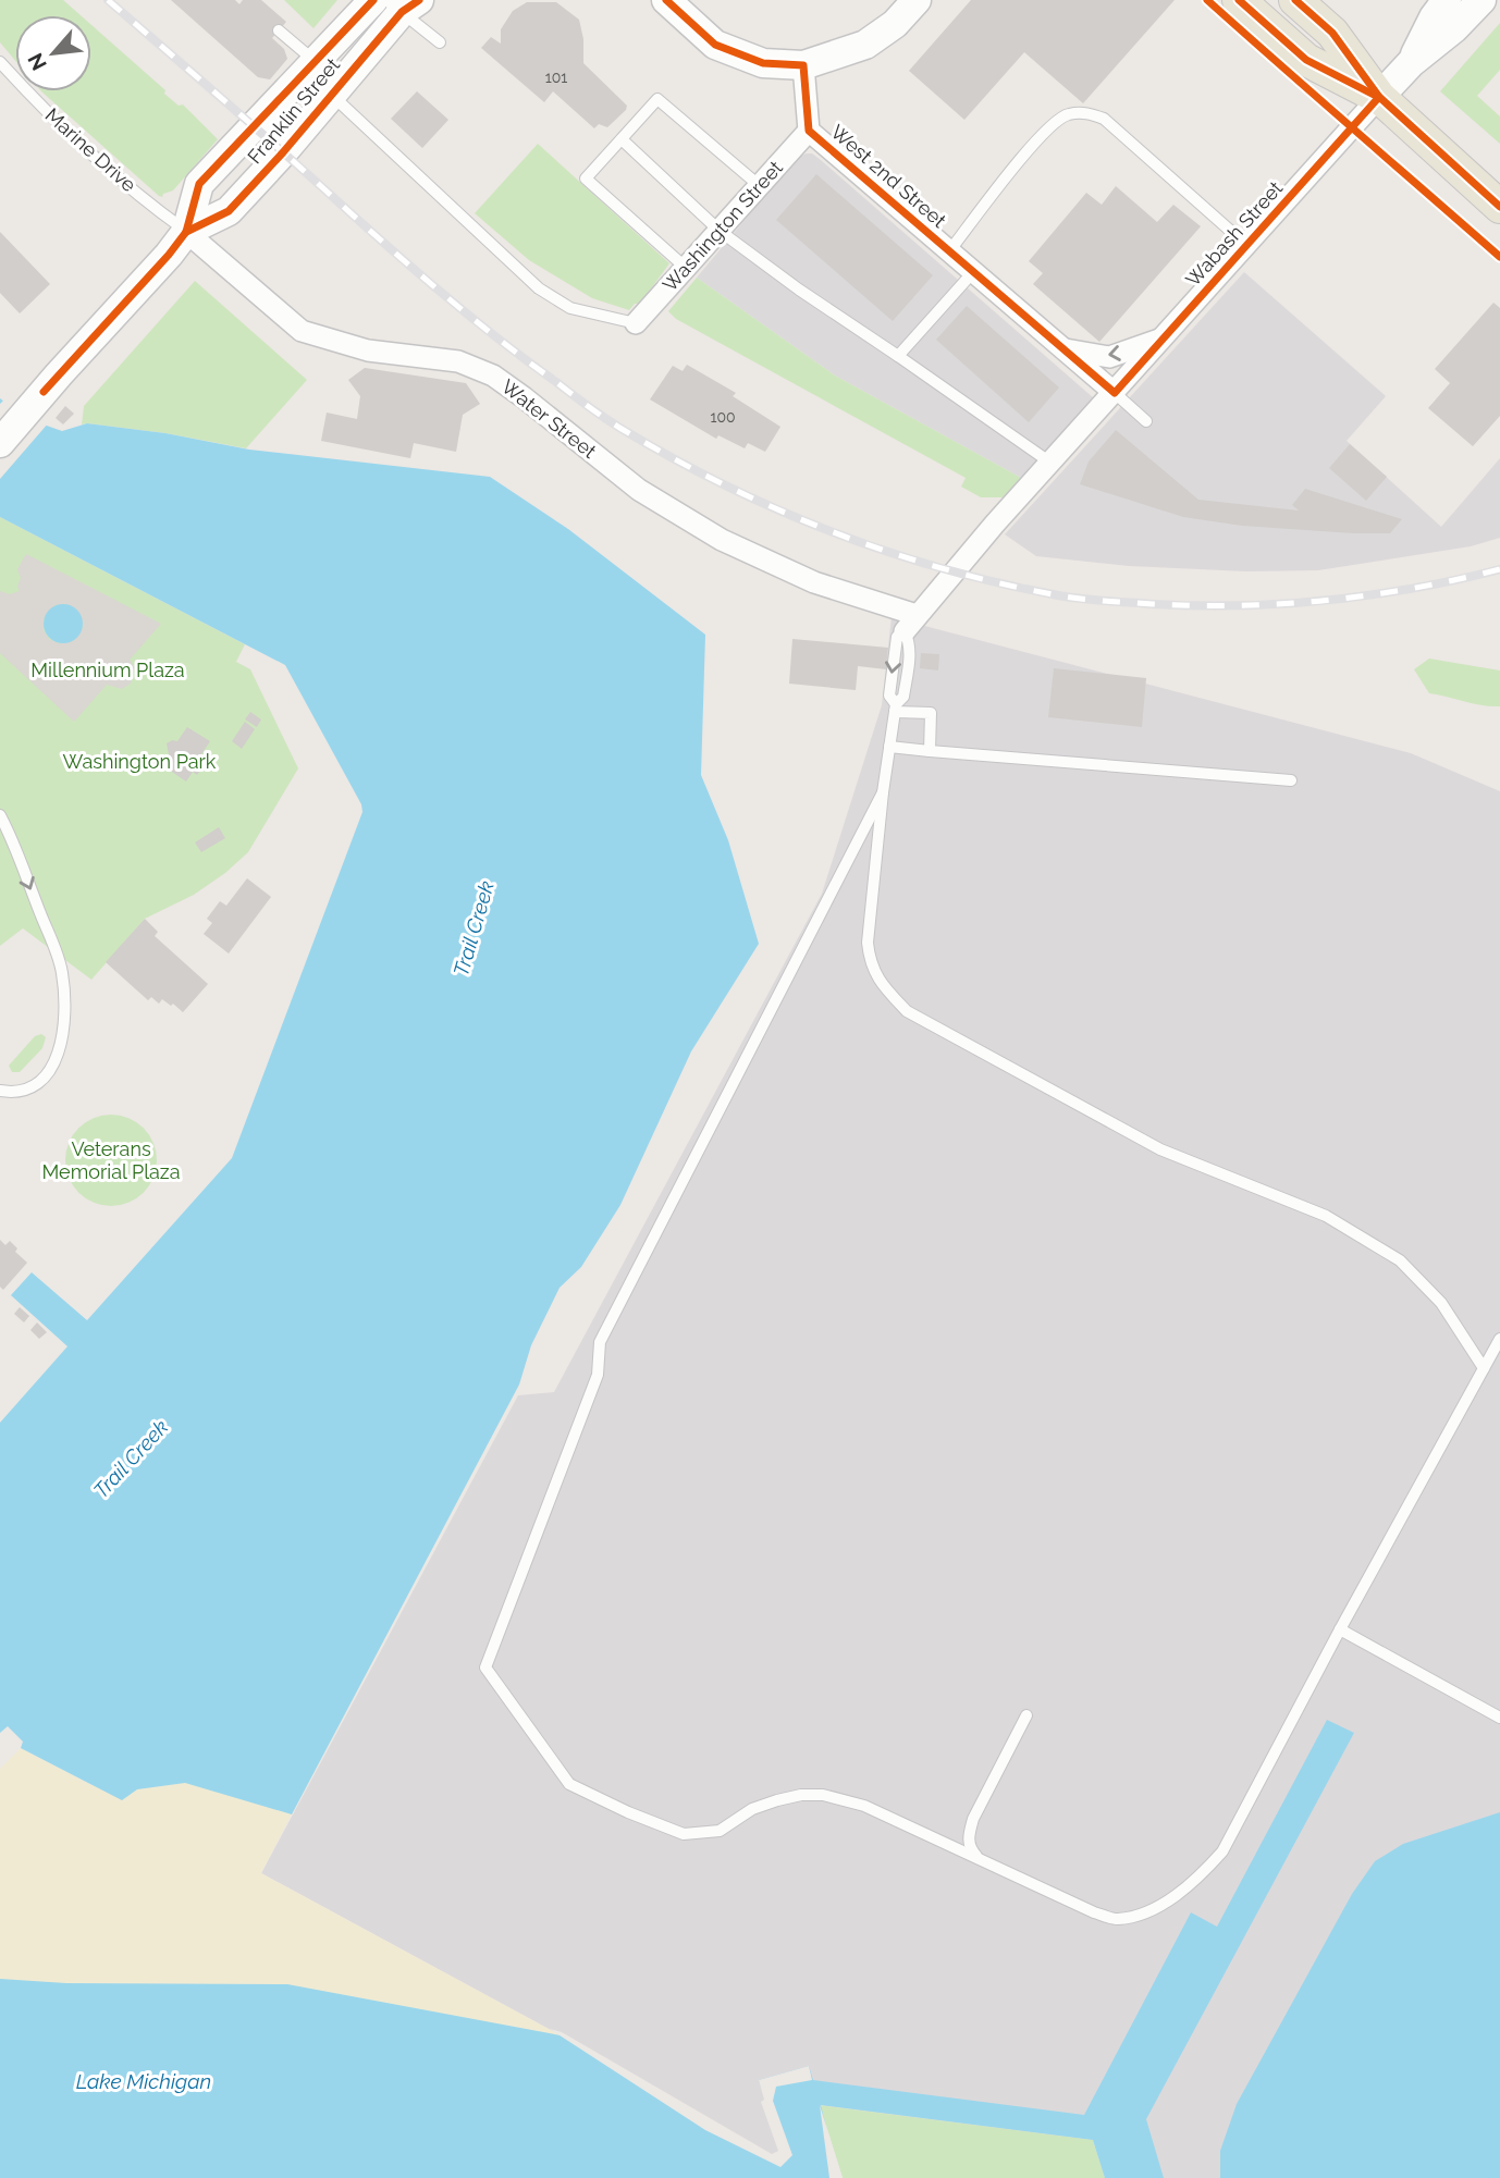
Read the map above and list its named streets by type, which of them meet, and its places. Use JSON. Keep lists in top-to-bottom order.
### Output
{
  "streets": {
    "street": [
      "Franklin Street",
      "West 2nd Street",
      "Washington Street",
      "Wabash Street",
      "Water Street"
    ],
    "lane": ["Marine Drive"]
  },
  "crossings": [
    ["Franklin Street", "Marine Drive"],
    ["Franklin Street", "Water Street"],
    ["Marine Drive", "Water Street"],
    ["West 2nd Street", "Washington Street"],
    ["West 2nd Street", "Wabash Street"],
    ["Wabash Street", "Water Street"]
  ],
  "water": ["Trail Creek", "Lake Michigan"],
  "parks": ["Millennium Plaza", "Washington Park", "Veterans Memorial Plaza"],
  "house_numbers": ["101", "100"],
  "north": "bottom left"
}
